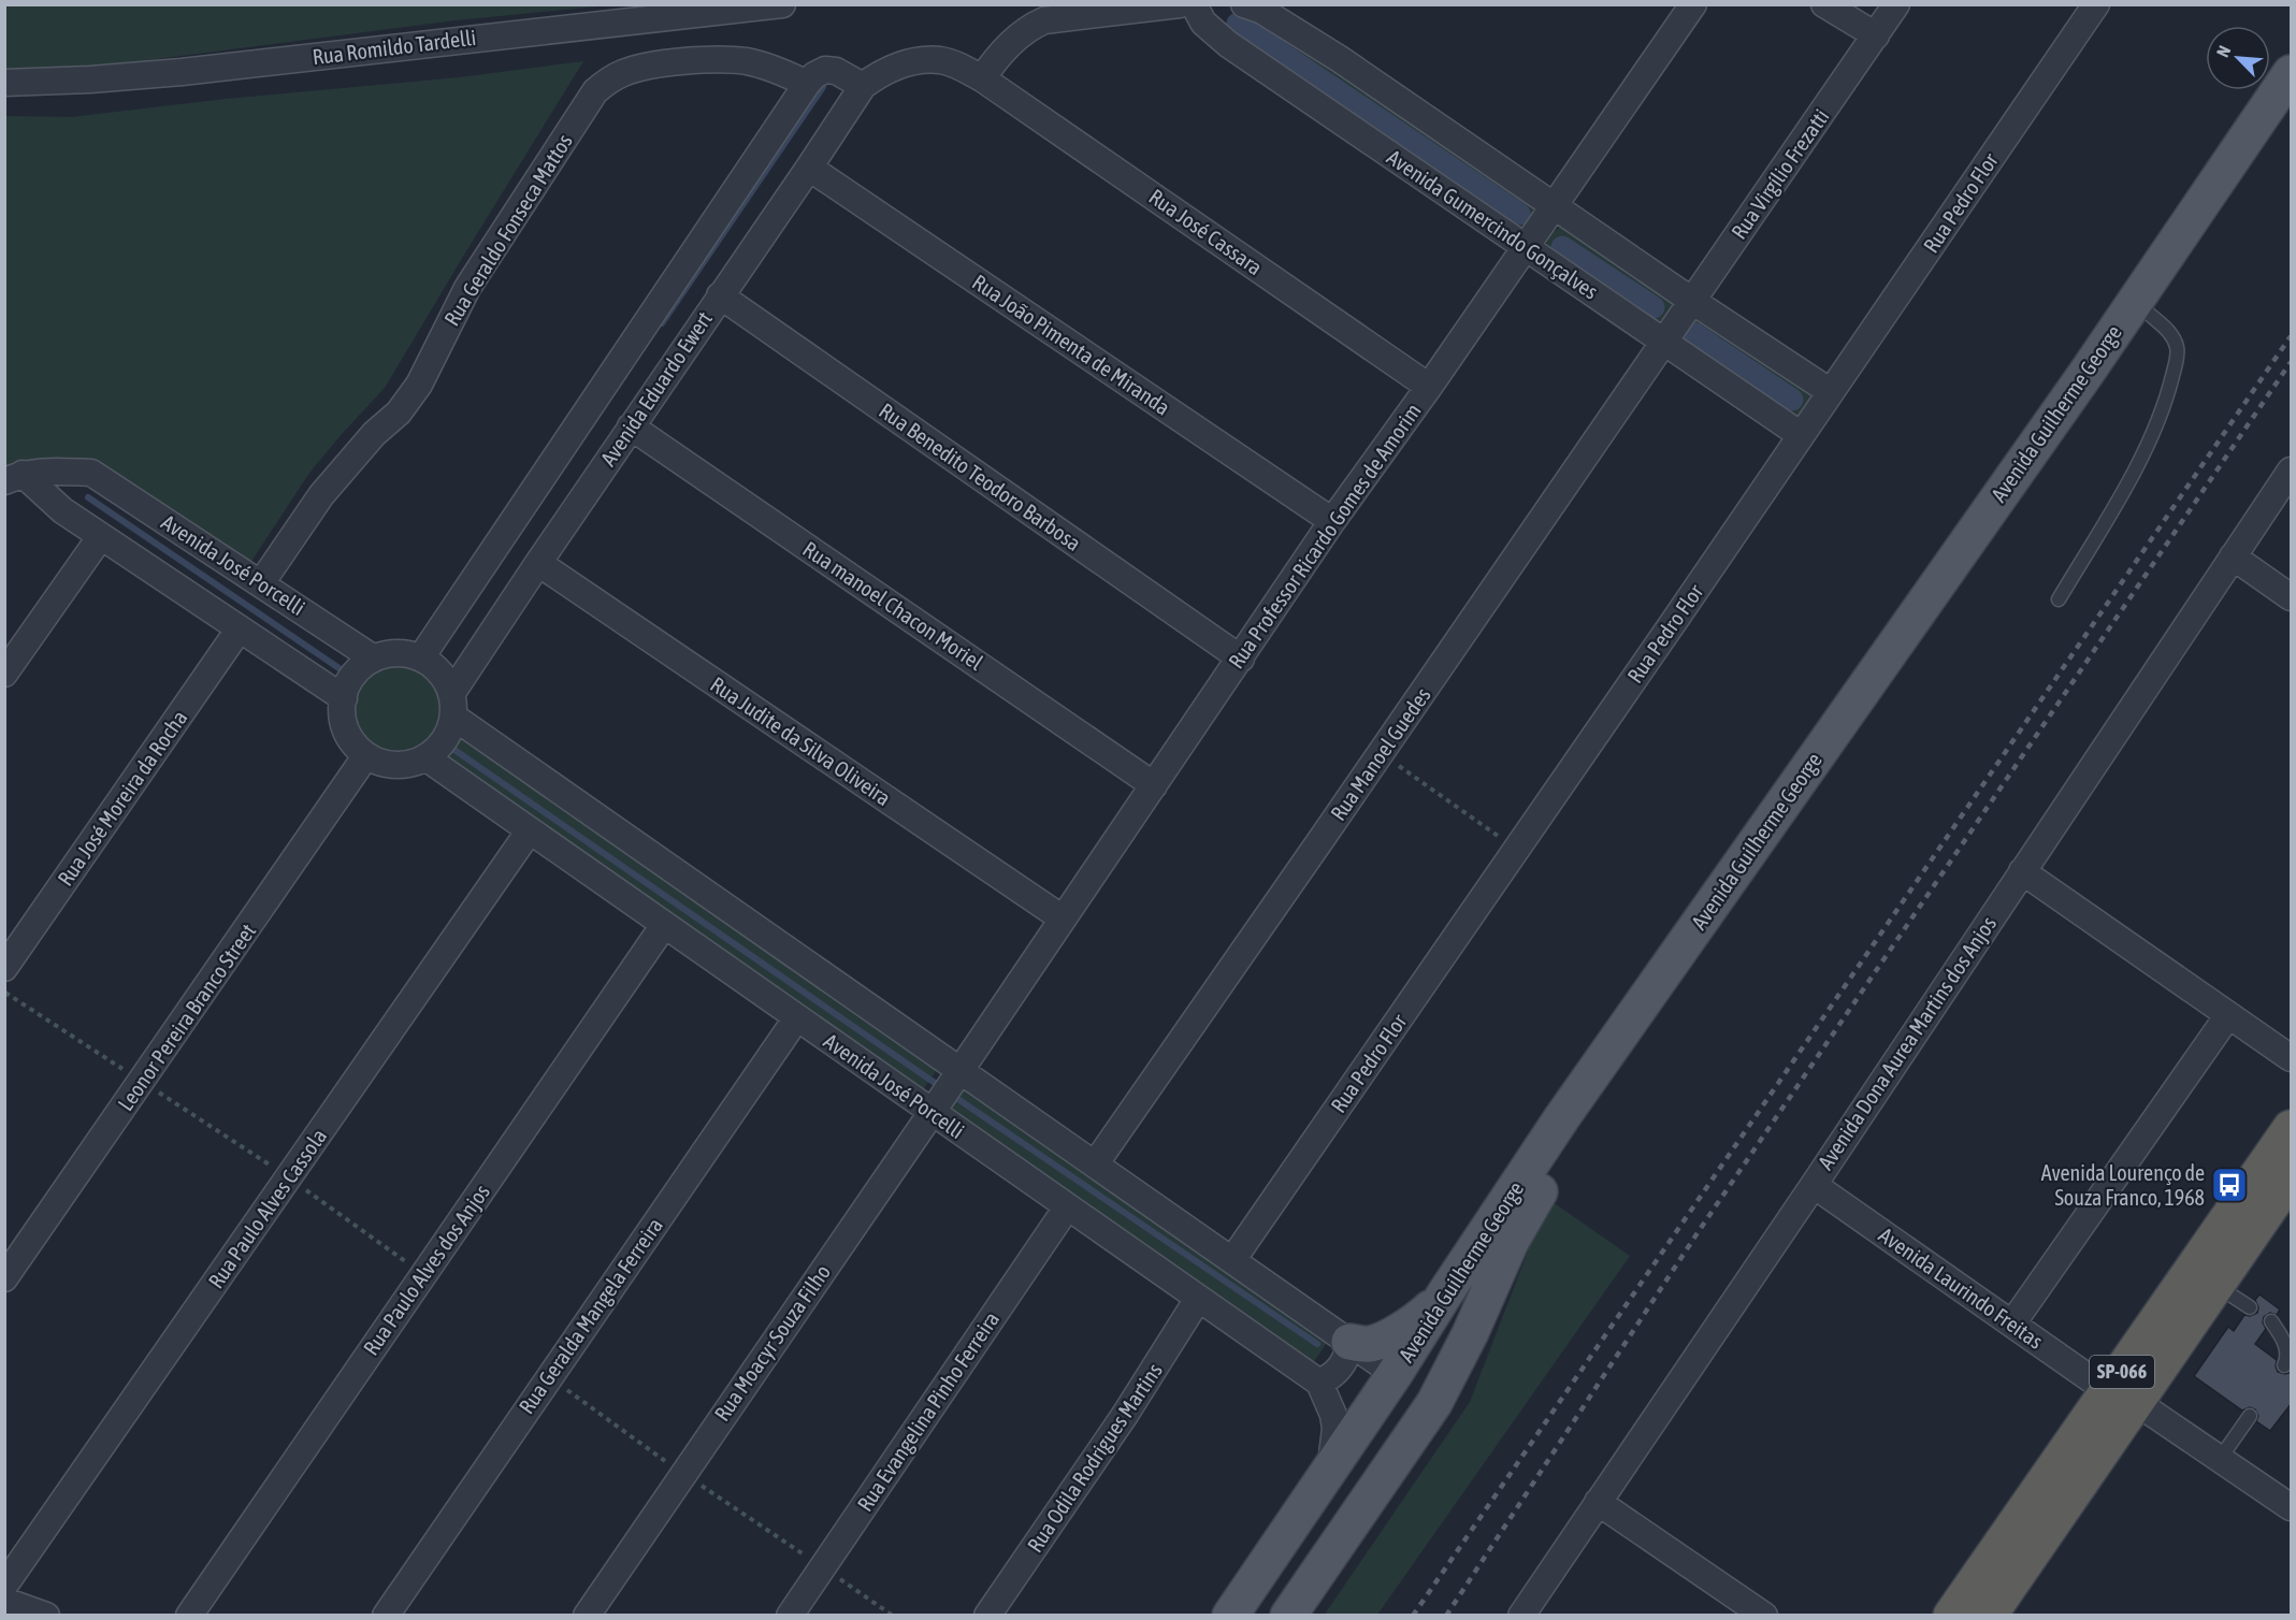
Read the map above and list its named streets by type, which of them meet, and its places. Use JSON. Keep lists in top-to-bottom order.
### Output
{
  "streets": {
    "highway": ["SP-066"],
    "main road": ["Avenida Guilherme George"],
    "street": [
      "Rua Romildo Tardelli",
      "Rua Virgílio Frezatti",
      "Rua Pedro Flor",
      "Avenida Gumercindo Gonçalves",
      "Rua Geraldo Fonseca Mattos",
      "Rua José Cassara",
      "Rua João Pimenta de Miranda",
      "Avenida Eduardo Ewert",
      "Rua Benedito Teodoro Barbosa",
      "Rua Professor Ricardo Gomes de Amorim",
      "Avenida José Porcelli",
      "Rua manoel Chacon Moriel",
      "Rua Judite da Silva Oliveira",
      "Rua Manoel Guedes",
      "Rua José Moreira da Rocha",
      "Leonor Pereira Branco Street",
      "Avenida Dona Aurea Martins dos Anjos",
      "Rua Paulo Alves Cassola",
      "Rua Paulo Alves dos Anjos",
      "Avenida Laurindo Freitas",
      "Rua Geralda Mangela Ferreira",
      "Rua Moacyr Souza Filho",
      "Rua Evangelina Pinho Ferreira",
      "Rua Odila Rodrigues Martins"
    ]
  },
  "crossings": [
    ["Rua Virgílio Frezatti", "Avenida Gumercindo Gonçalves"],
    ["Rua Virgílio Frezatti", "Rua Manoel Guedes"],
    ["Rua Pedro Flor", "Avenida Gumercindo Gonçalves"],
    ["Avenida Gumercindo Gonçalves", "Rua Professor Ricardo Gomes de Amorim"],
    ["Avenida Gumercindo Gonçalves", "Rua Manoel Guedes"],
    ["Rua Geraldo Fonseca Mattos", "Avenida José Porcelli"],
    ["Rua José Cassara", "Avenida Eduardo Ewert"],
    ["Rua José Cassara", "Rua Professor Ricardo Gomes de Amorim"],
    ["Rua João Pimenta de Miranda", "Avenida Eduardo Ewert"],
    ["Rua João Pimenta de Miranda", "Rua Professor Ricardo Gomes de Amorim"],
    ["Avenida Eduardo Ewert", "Rua Benedito Teodoro Barbosa"],
    ["Avenida Eduardo Ewert", "Avenida José Porcelli"],
    ["Avenida Eduardo Ewert", "Rua manoel Chacon Moriel"],
    ["Avenida Eduardo Ewert", "Rua Judite da Silva Oliveira"],
    ["Avenida Eduardo Ewert", "Leonor Pereira Branco Street"],
    ["Rua Benedito Teodoro Barbosa", "Rua Professor Ricardo Gomes de Amorim"],
    ["Rua Professor Ricardo Gomes de Amorim", "Rua manoel Chacon Moriel"],
    ["Rua Professor Ricardo Gomes de Amorim", "Rua Judite da Silva Oliveira"],
    ["Rua Professor Ricardo Gomes de Amorim", "Rua Moacyr Souza Filho"],
    ["Avenida José Porcelli", "Leonor Pereira Branco Street"],
    ["Avenida José Porcelli", "Rua Paulo Alves Cassola"],
    ["Avenida José Porcelli", "Rua Paulo Alves dos Anjos"],
    ["Avenida José Porcelli", "Rua Geralda Mangela Ferreira"],
    ["Avenida José Porcelli", "Rua Moacyr Souza Filho"],
    ["Avenida José Porcelli", "Rua Evangelina Pinho Ferreira"],
    ["Avenida José Porcelli", "Rua Odila Rodrigues Martins"],
    ["Avenida Dona Aurea Martins dos Anjos", "Avenida Laurindo Freitas"],
    ["Avenida Laurindo Freitas", "SP-066"]
  ],
  "places": {
    "bus stop": ["Avenida Lourenço de Souza Franco, 1968"]
  },
  "north": "top left"
}
